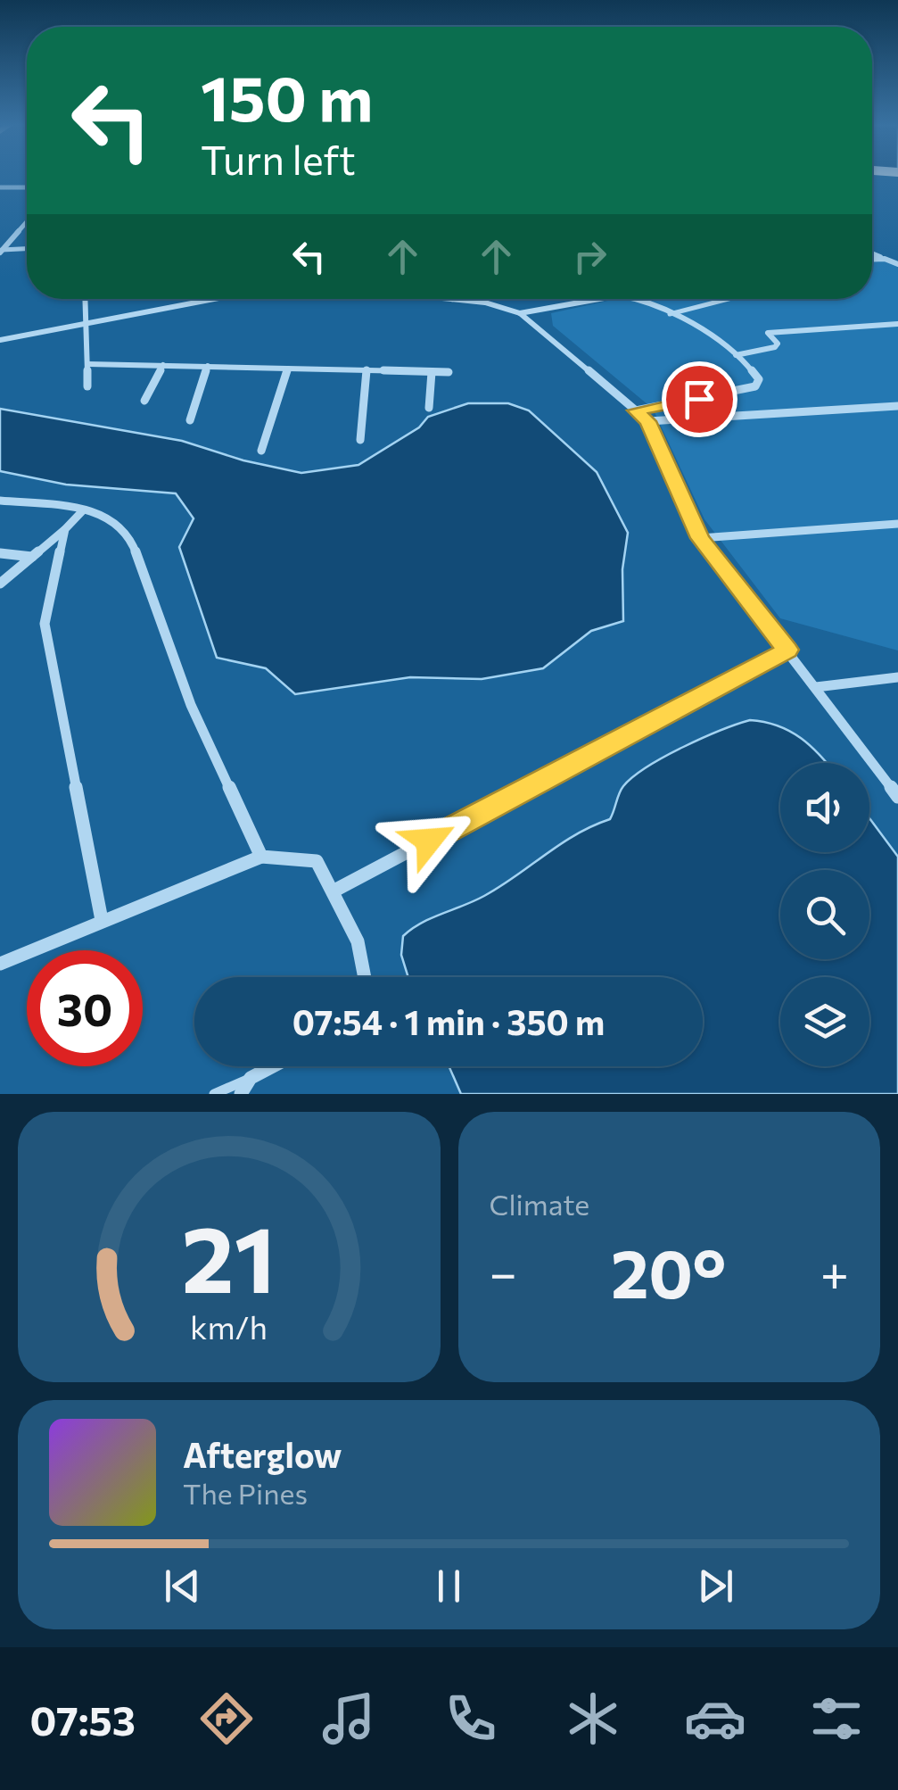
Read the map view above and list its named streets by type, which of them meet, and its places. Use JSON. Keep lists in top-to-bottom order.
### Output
{
  "page": {
    "turn": ["150 m", "Turn left"],
    "limit": "30",
    "trip": "07:54 · 1 min · 350 m",
    "tile": "Climate",
    "heat": ["−", "20°", "+"],
    "song": ["Afterglow", "The Pines"],
    "tabs": "07:53",
    "gauge": ["21", "km/h"]
  }
}
